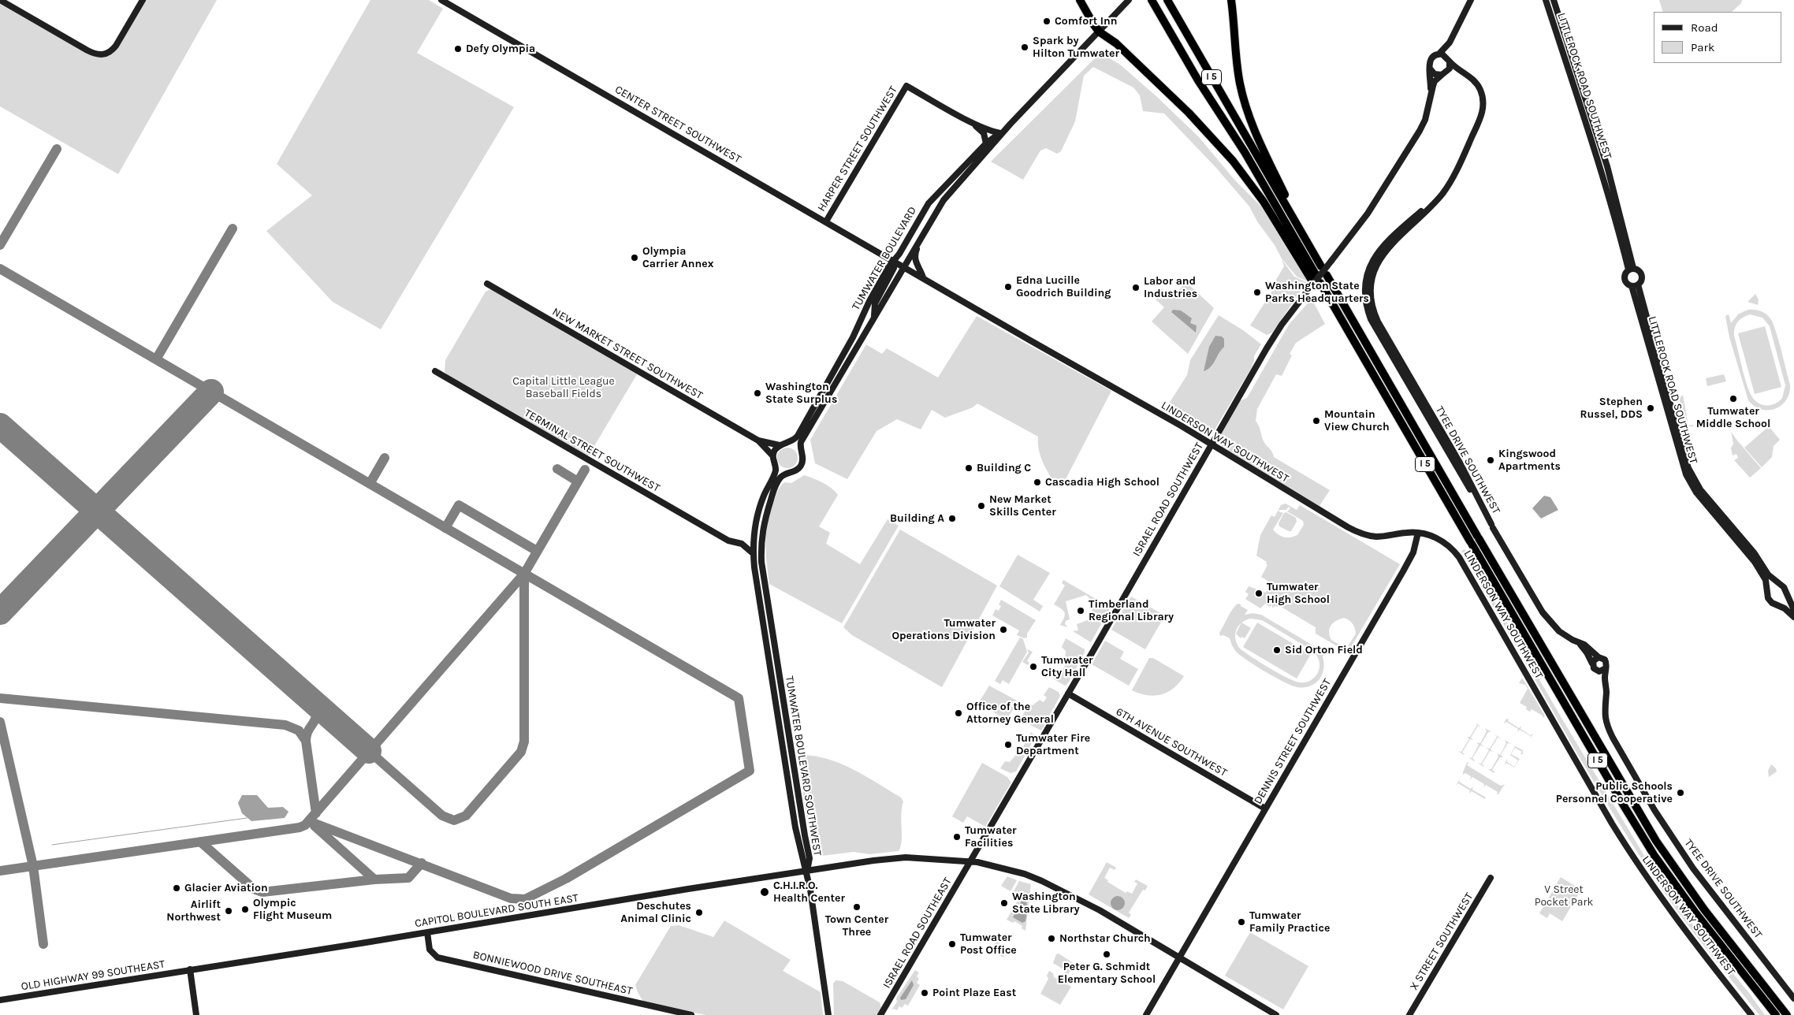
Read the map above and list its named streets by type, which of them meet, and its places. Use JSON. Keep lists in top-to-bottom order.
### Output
{
  "streets": {
    "highway": ["I 5"],
    "street": [
      "LITTLEROCK ROAD SOUTHWEST",
      "CENTER STREET SOUTHWEST",
      "HARPER STREET SOUTHWEST",
      "TUMWATER BOULEVARD",
      "NEW MARKET STREET SOUTHWEST",
      "LINDERSON WAY SOUTHWEST",
      "TERMINAL STREET SOUTHWEST",
      "TYEE DRIVE SOUTHWEST",
      "ISRAEL ROAD SOUTHWEST",
      "DENNIS STREET SOUTHWEST",
      "6TH AVENUE SOUTHWEST",
      "TUMWATER BOULEVARD SOUTHWEST",
      "CAPITOL BOULEVARD SOUTH EAST",
      "ISRAEL ROAD SOUTHEAST",
      "X STREET SOUTHWEST",
      "BONNIEWOOD DRIVE SOUTHEAST",
      "OLD HIGHWAY 99 SOUTHEAST"
    ]
  },
  "crossings": [
    ["I 5", "TUMWATER BOULEVARD"],
    ["CENTER STREET SOUTHWEST", "HARPER STREET SOUTHWEST"],
    ["CENTER STREET SOUTHWEST", "TUMWATER BOULEVARD"],
    ["CENTER STREET SOUTHWEST", "LINDERSON WAY SOUTHWEST"],
    ["HARPER STREET SOUTHWEST", "TUMWATER BOULEVARD"],
    ["TUMWATER BOULEVARD", "NEW MARKET STREET SOUTHWEST"],
    ["TUMWATER BOULEVARD", "LINDERSON WAY SOUTHWEST"],
    ["TUMWATER BOULEVARD", "TUMWATER BOULEVARD SOUTHWEST"],
    ["NEW MARKET STREET SOUTHWEST", "TUMWATER BOULEVARD SOUTHWEST"],
    ["LINDERSON WAY SOUTHWEST", "ISRAEL ROAD SOUTHWEST"],
    ["LINDERSON WAY SOUTHWEST", "DENNIS STREET SOUTHWEST"],
    ["TERMINAL STREET SOUTHWEST", "TUMWATER BOULEVARD SOUTHWEST"],
    ["TYEE DRIVE SOUTHWEST", "ISRAEL ROAD SOUTHWEST"],
    ["ISRAEL ROAD SOUTHWEST", "6TH AVENUE SOUTHWEST"],
    ["ISRAEL ROAD SOUTHWEST", "CAPITOL BOULEVARD SOUTH EAST"],
    ["ISRAEL ROAD SOUTHWEST", "ISRAEL ROAD SOUTHEAST"],
    ["DENNIS STREET SOUTHWEST", "6TH AVENUE SOUTHWEST"],
    ["DENNIS STREET SOUTHWEST", "CAPITOL BOULEVARD SOUTH EAST"],
    ["TUMWATER BOULEVARD SOUTHWEST", "CAPITOL BOULEVARD SOUTH EAST"],
    ["CAPITOL BOULEVARD SOUTH EAST", "ISRAEL ROAD SOUTHEAST"],
    ["CAPITOL BOULEVARD SOUTH EAST", "BONNIEWOOD DRIVE SOUTHEAST"],
    ["CAPITOL BOULEVARD SOUTH EAST", "OLD HIGHWAY 99 SOUTHEAST"]
  ],
  "parks": ["Capital Little League Baseball Fields", "V Street Pocket Park"],
  "places": [
    "Comfort Inn",
    "Spark by Hilton Tumwater",
    "Defy Olympia",
    "Olympia Carrier Annex",
    "Edna Lucille Goodrich Building",
    "Labor and Industries",
    "Washington State Parks Headquarters",
    "Washington State Surplus",
    "Tumwater Middle School",
    "Stephen Russel, DDS",
    "Mountain View Church",
    "Kingswood Apartments",
    "Building C",
    "Cascadia High School",
    "New Market Skills Center",
    "Building A",
    "Tumwater High School",
    "Timberland Regional Library",
    "Tumwater Operations Division",
    "Sid Orton Field",
    "Tumwater City Hall",
    "Office of the Attorney General",
    "Tumwater Fire Department",
    "Public Schools Personnel Cooperative",
    "Tumwater Facilities",
    "Glacier Aviation",
    "C.H.I.R.O. Health Center",
    "Washington State Library",
    "Town Center Three",
    "Olympic Flight Museum",
    "Airlift Northwest",
    "Deschutes Animal Clinic",
    "Tumwater Family Practice",
    "Northstar Church",
    "Tumwater Post Office",
    "Peter G. Schmidt Elementary School",
    "Point Plaze East"
  ],
  "legend": ["Road", "Park"]
}
